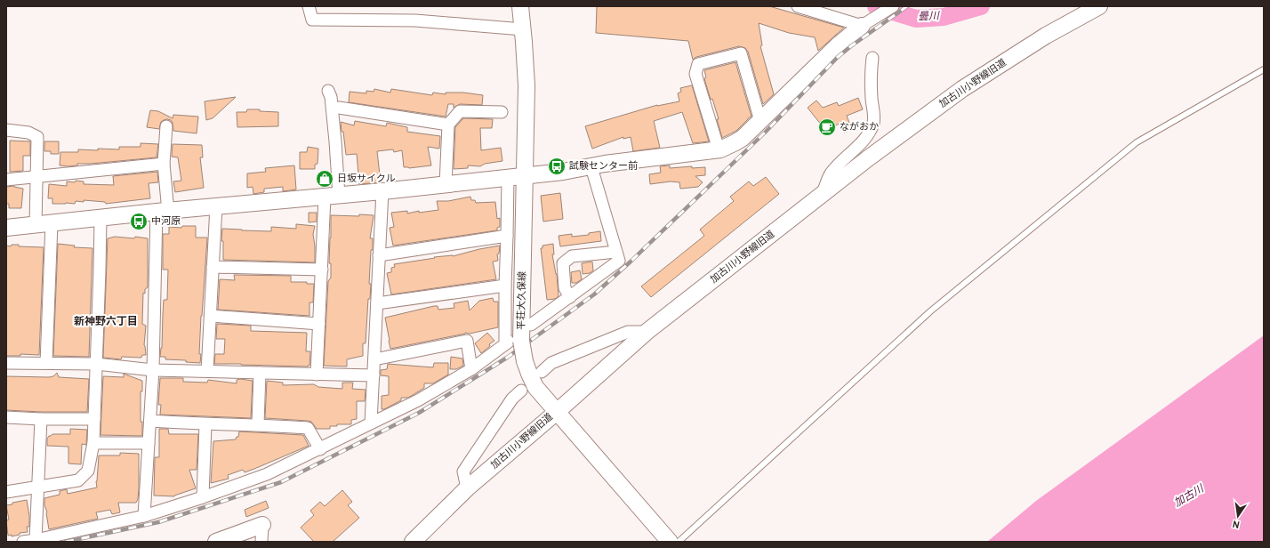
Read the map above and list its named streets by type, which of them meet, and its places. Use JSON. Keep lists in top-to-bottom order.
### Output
{
  "streets": {
    "street": ["加古川小野線旧道", "平荘大久保線"]
  },
  "crossings": [
    ["加古川小野線旧道", "平荘大久保線"]
  ],
  "districts": ["新神野六丁目"],
  "water": ["曇川", "加古川"],
  "places": {
    "cafe": ["ながおか"],
    "bus stop": ["試験センター前", "中河原"],
    "shop": ["日坂サイクル"]
  },
  "north": "bottom"
}
